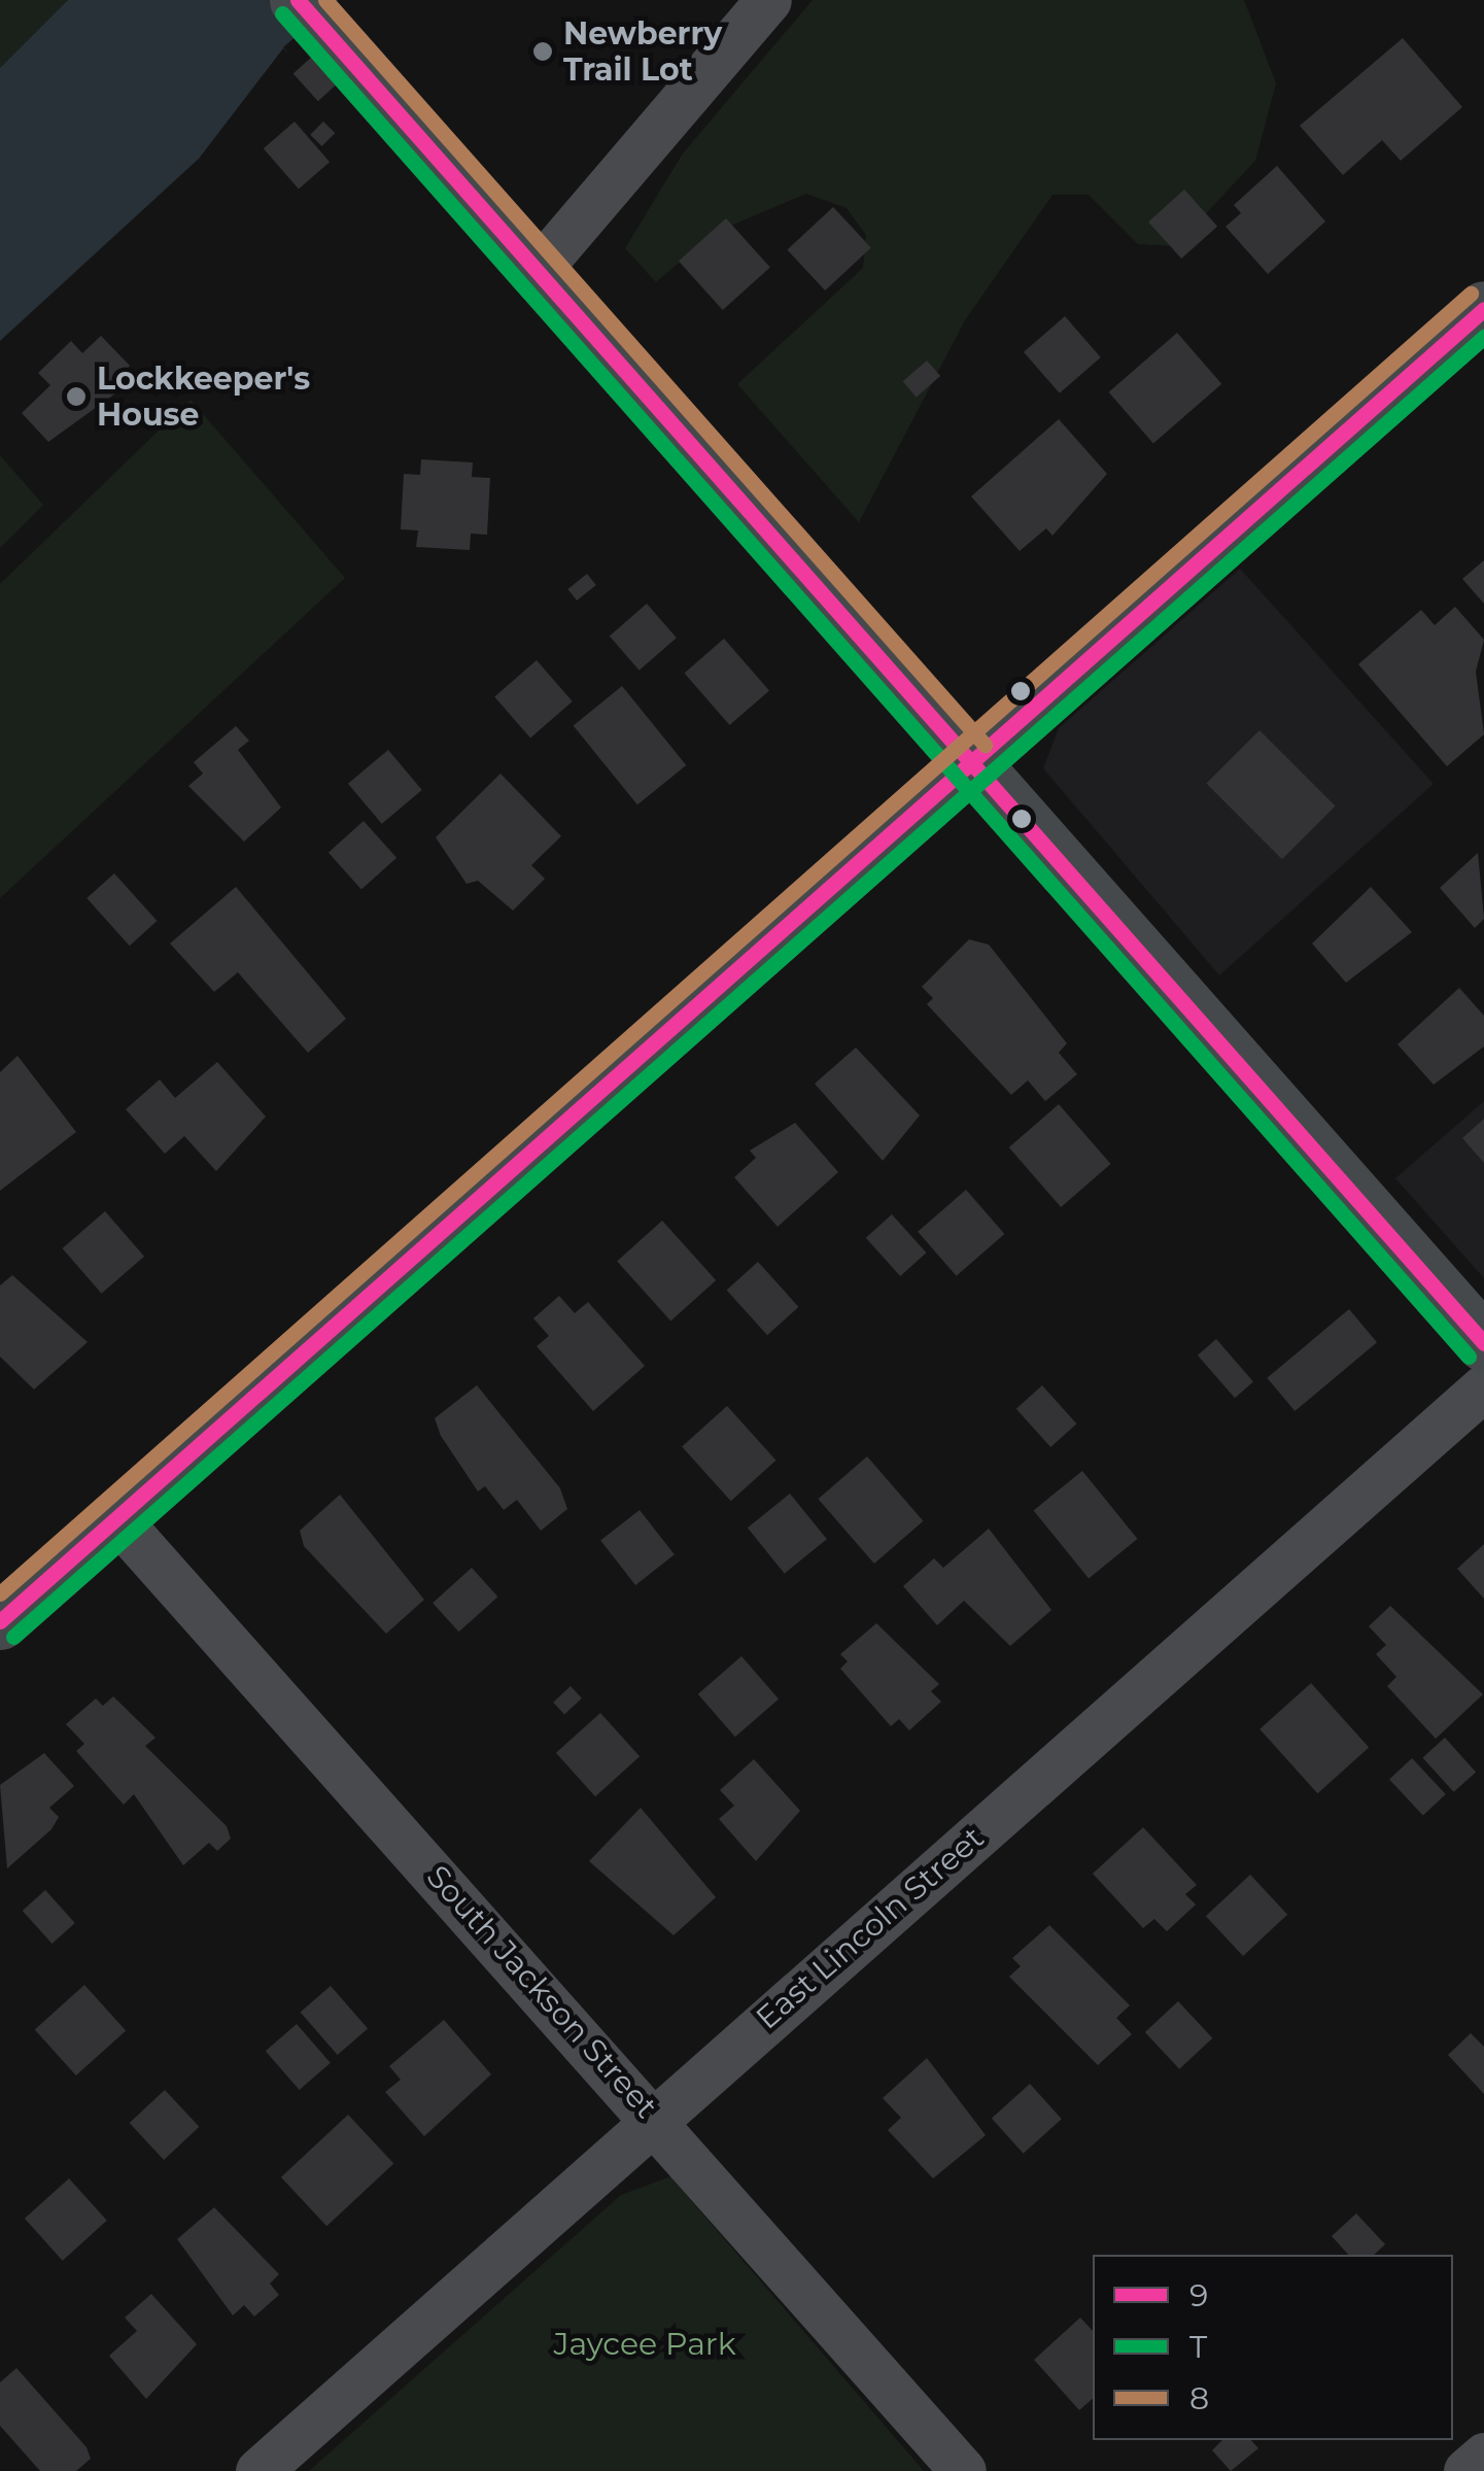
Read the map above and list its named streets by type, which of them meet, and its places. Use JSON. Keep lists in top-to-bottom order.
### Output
{
  "streets": {
    "street": ["East Lincoln Street", "South Jackson Street"]
  },
  "crossings": [
    ["East Lincoln Street", "South Jackson Street"]
  ],
  "parks": ["Jaycee Park"],
  "places": ["Newberry Trail Lot", "Lockkeeper's House"],
  "lines": ["transit line 9", "transit line 8", "transit line T"],
  "legend": ["9", "T", "8"]
}
